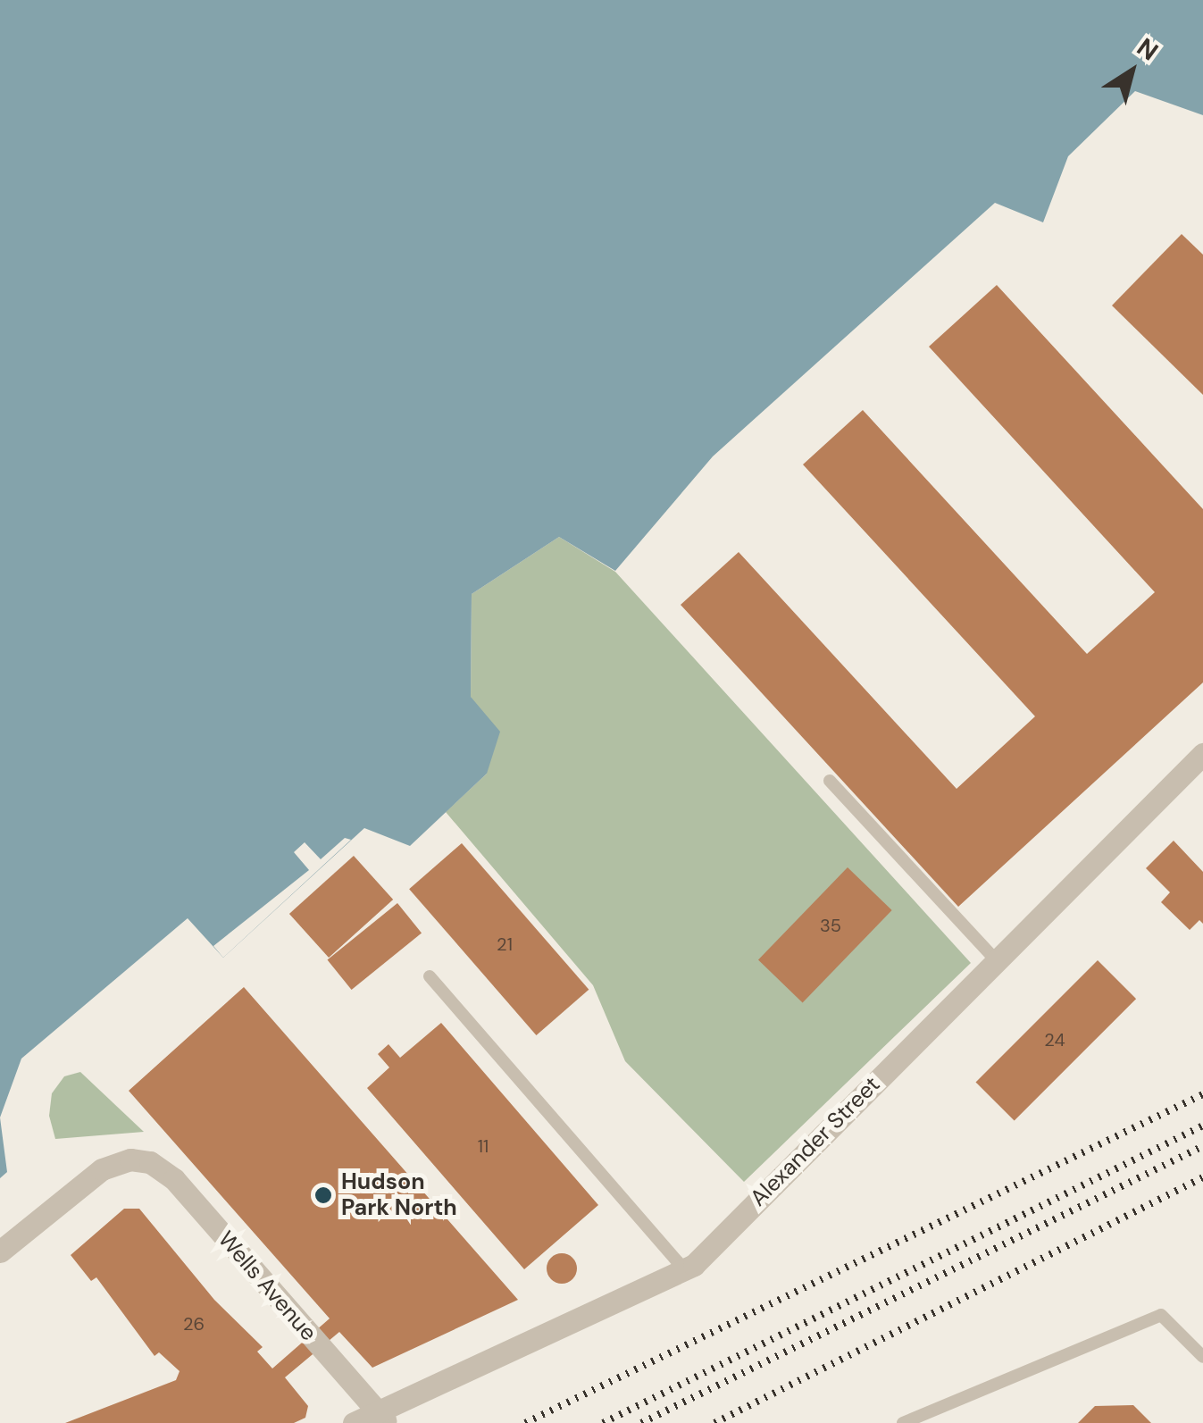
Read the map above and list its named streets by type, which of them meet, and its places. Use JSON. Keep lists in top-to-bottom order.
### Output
{
  "streets": {
    "street": ["Alexander Street", "Wells Avenue"]
  },
  "crossings": [
    ["Alexander Street", "Wells Avenue"]
  ],
  "places": ["Hudson Park North"],
  "house_numbers": [
    "35",
    "21",
    "24",
    "11",
    "26"
  ],
  "north": "top right"
}
